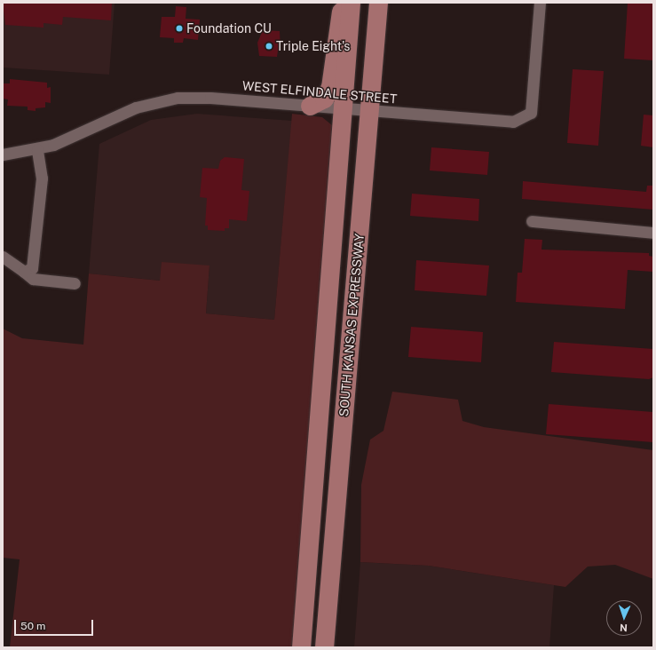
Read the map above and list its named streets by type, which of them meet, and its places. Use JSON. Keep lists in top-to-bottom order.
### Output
{
  "streets": {
    "main road": ["SOUTH KANSAS EXPRESSWAY"],
    "street": ["WEST ELFINDALE STREET"]
  },
  "crossings": [
    ["WEST ELFINDALE STREET", "SOUTH KANSAS EXPRESSWAY"]
  ],
  "places": ["Foundation CU", "Triple Eight's"],
  "scale_bar": "50 m",
  "north": "bottom"
}
